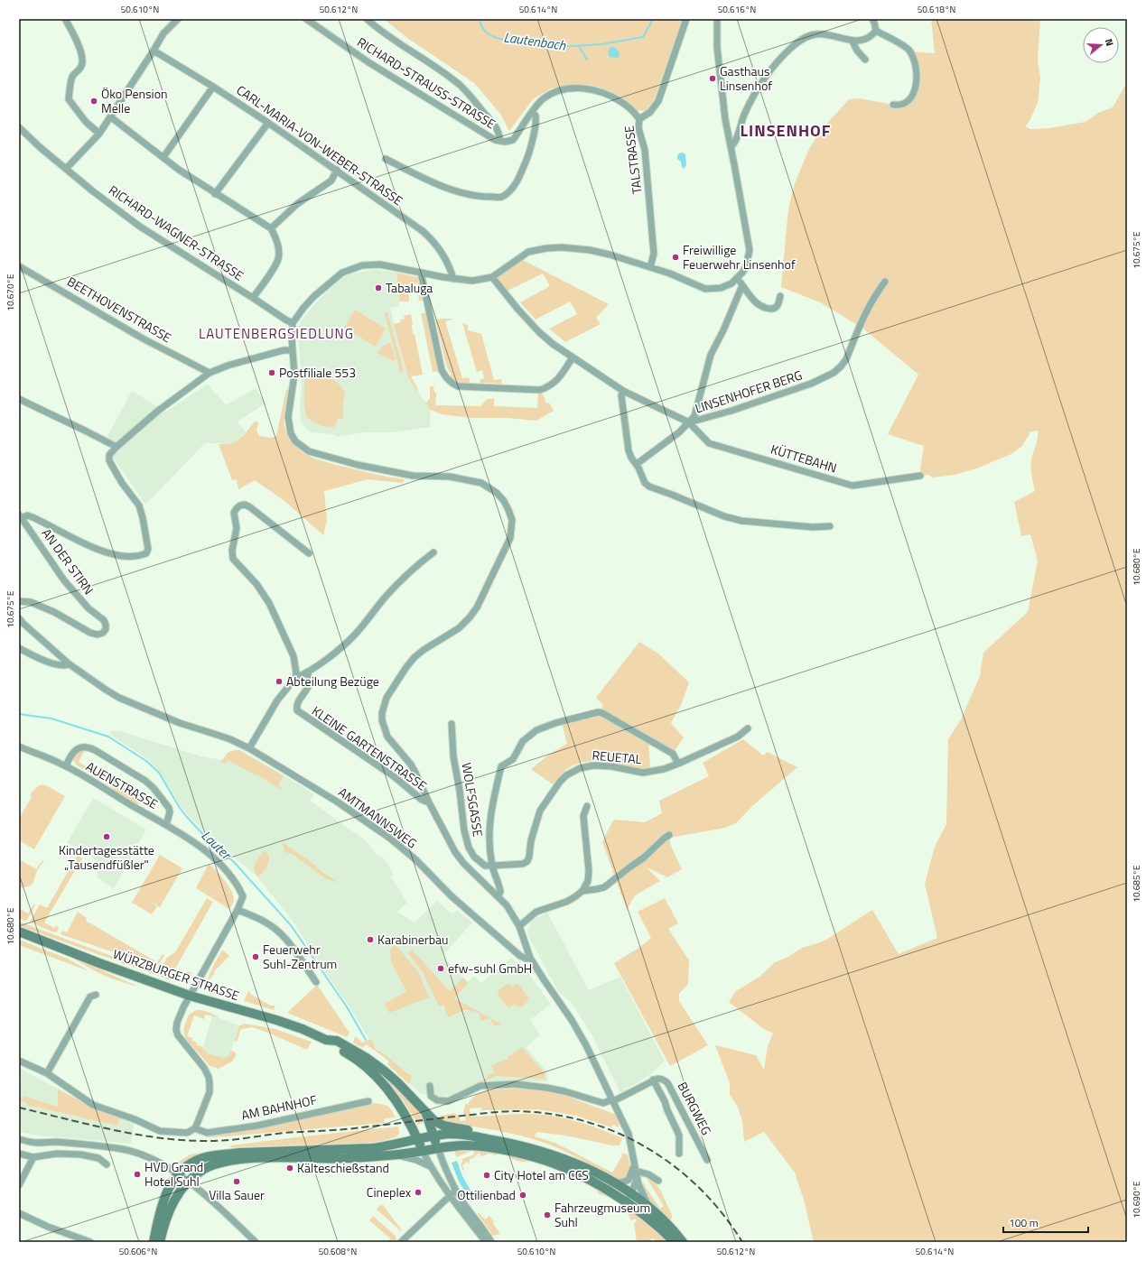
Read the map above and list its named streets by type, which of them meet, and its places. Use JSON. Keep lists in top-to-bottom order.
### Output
{
  "streets": {
    "main road": ["WÜRZBURGER STRASSE"],
    "street": [
      "RICHARD-STRAUSS-STRASSE",
      "CARL-MARIA-VON-WEBER-STRASSE",
      "TALSTRASSE",
      "RICHARD-WAGNER-STRASSE",
      "BEETHOVENSTRASSE",
      "LINSENHOFER BERG",
      "KÜTTEBAHN",
      "AN DER STIRN",
      "KLEINE GARTENSTRASSE",
      "REUETAL",
      "AUENSTRASSE",
      "WOLFSGASSE",
      "AMTMANNSWEG",
      "AM BAHNHOF",
      "BURGWEG"
    ]
  },
  "crossings": [
    ["RICHARD-STRAUSS-STRASSE", "TALSTRASSE"],
    ["LINSENHOFER BERG", "KÜTTEBAHN"],
    ["REUETAL", "WOLFSGASSE"],
    ["AUENSTRASSE", "WÜRZBURGER STRASSE"]
  ],
  "districts": ["LINSENHOF", "LAUTENBERGSIEDLUNG"],
  "water": ["Lautenbach", "Lauter"],
  "places": [
    "Gasthaus Linsenhof",
    "Öko Pension Melle",
    "Freiwillige Feuerwehr Linsenhof",
    "Tabaluga",
    "Postfiliale 553",
    "Abteilung Bezüge",
    "Kindertagesstätte „Tausendfüßler\"",
    "Karabinerbau",
    "Feuerwehr Suhl-Zentrum",
    "efw-suhl GmbH",
    "Kälteschießstand",
    "HVD Grand Hotel Suhl",
    "City Hotel am CCS",
    "Villa Sauer",
    "Cineplex",
    "Ottilienbad",
    "Fahrzeugmuseum Suhl"
  ],
  "scale_bar": "100 m",
  "north": "right",
  "coordinates": [
    "50.610°N",
    "50.612°N",
    "50.614°N",
    "50.616°N",
    "50.618°N",
    "10.675°E",
    "10.670°E",
    "10.680°E",
    "10.685°E",
    "10.690°E",
    "50.606°N",
    "50.608°N"
  ]
}
